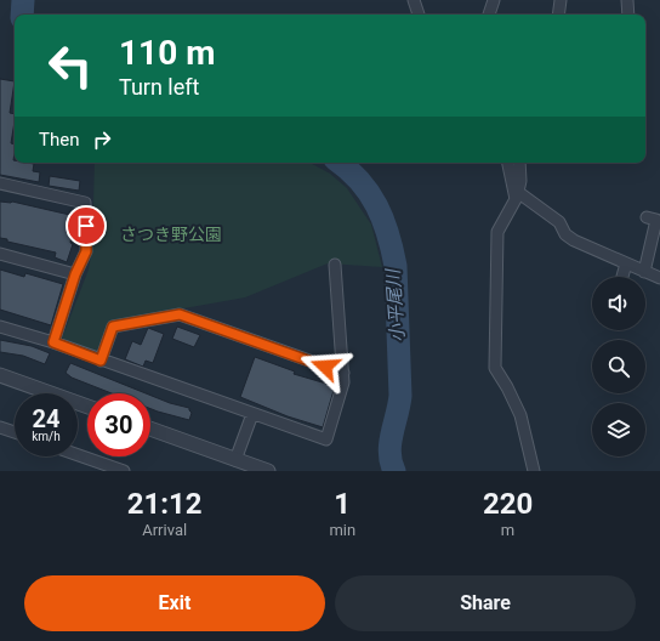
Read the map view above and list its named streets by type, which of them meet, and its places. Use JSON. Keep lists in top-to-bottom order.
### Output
{
  "water": ["小平尾川"],
  "parks": ["さつき野公園"],
  "page": {
    "turn": ["110 m", "Turn left"],
    "then": "Then",
    "speed": "24 km/h",
    "limit": "30",
    "eta": [
      "21:12",
      "Arrival",
      "1",
      "min",
      "220",
      "m"
    ],
    "buttons": ["Exit", "Share"]
  }
}
